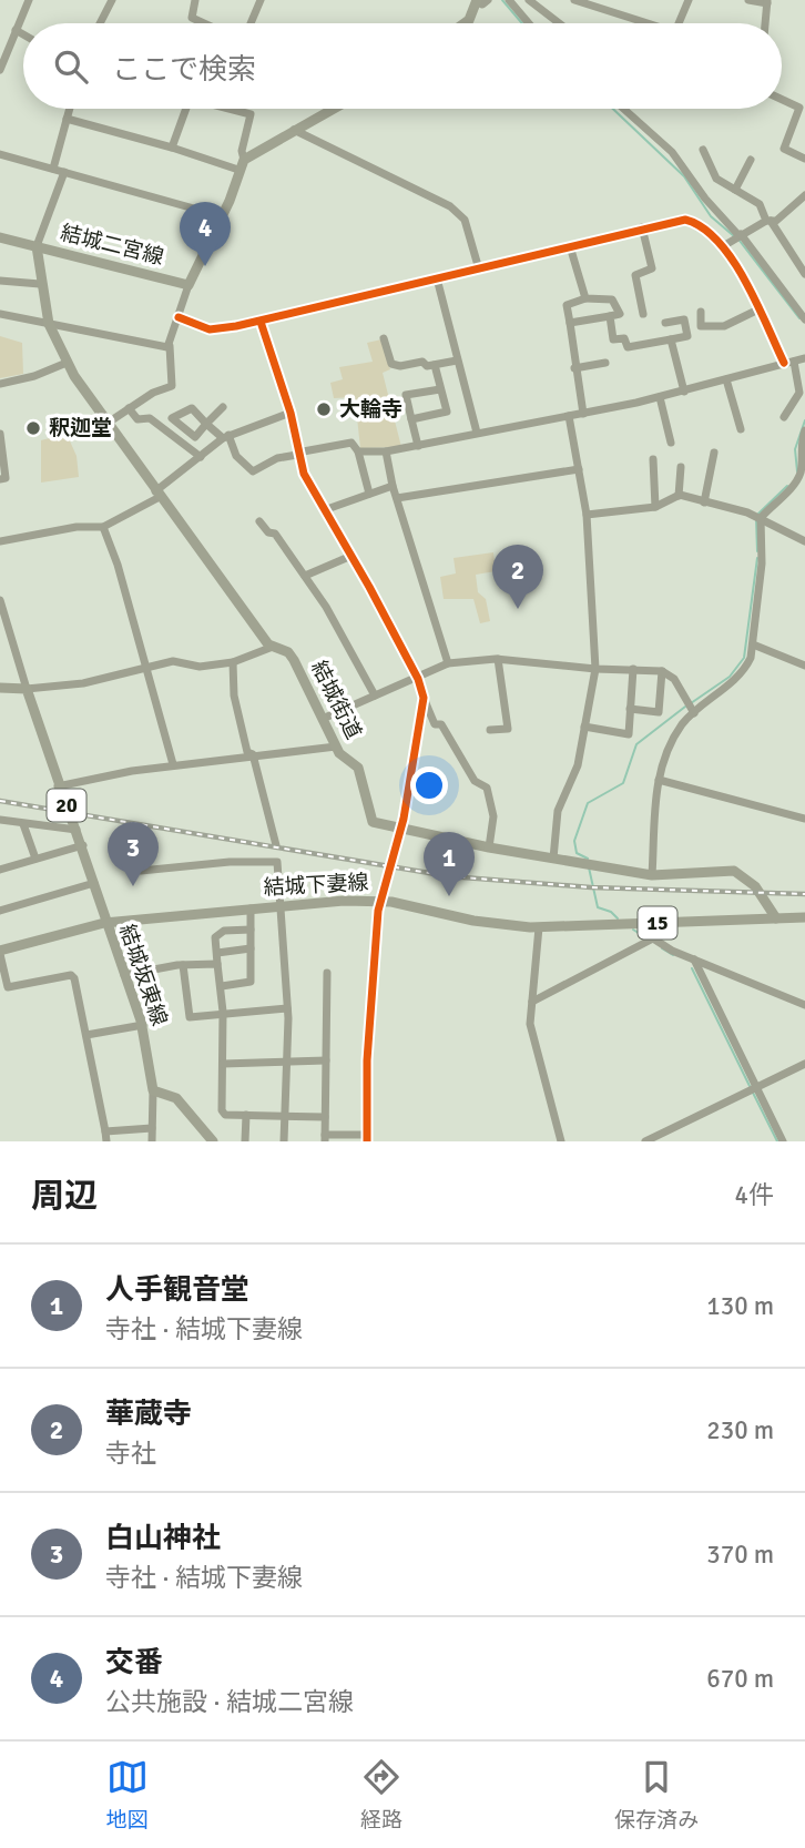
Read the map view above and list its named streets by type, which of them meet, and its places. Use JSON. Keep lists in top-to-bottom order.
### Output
{
  "streets": {
    "main road": [
      "結城二宮線",
      "結城街道",
      "20",
      "結城下妻線",
      "15",
      "結城坂東線"
    ]
  },
  "crossings": [
    ["結城二宮線", "結城街道"],
    ["結城街道", "結城下妻線"],
    ["結城街道", "15"],
    ["結城下妻線", "15"],
    ["結城下妻線", "結城坂東線"]
  ],
  "places": ["大輪寺", "釈迦堂"],
  "page": {
    "search": "ここで検索",
    "pins": [
      "4",
      "2",
      "3",
      "1"
    ],
    "heading": ["周辺", "4件"],
    "list": [
      {
        "mark": "1",
        "name": "人手観音堂",
        "note": "寺社 · 結城下妻線",
        "value": "130 m"
      },
      {
        "mark": "2",
        "name": "華蔵寺",
        "note": "寺社",
        "value": "230 m"
      },
      {
        "mark": "3",
        "name": "白山神社",
        "note": "寺社 · 結城下妻線",
        "value": "370 m"
      },
      {
        "mark": "4",
        "name": "交番",
        "note": "公共施設 · 結城二宮線",
        "value": "670 m"
      }
    ],
    "nav": ["地図", "経路", "保存済み"]
  }
}
